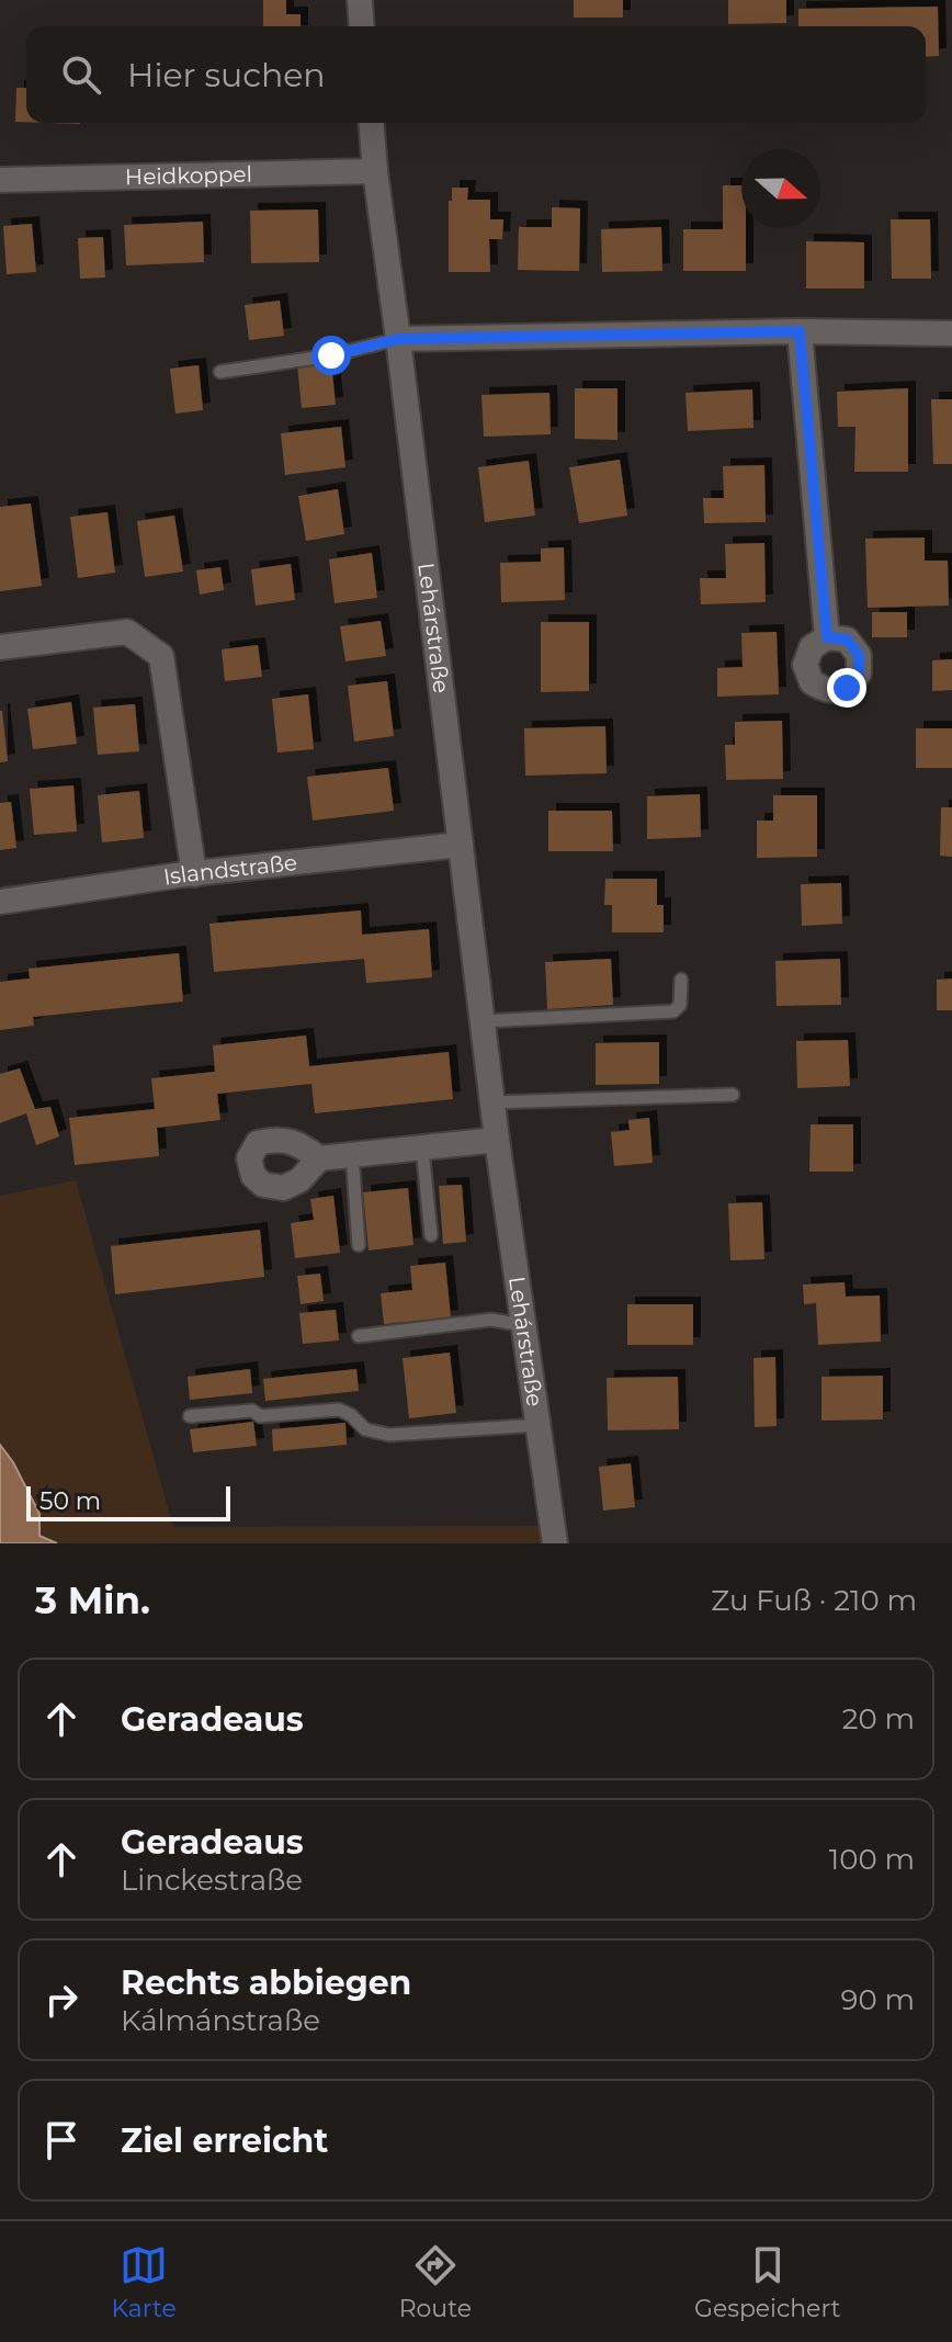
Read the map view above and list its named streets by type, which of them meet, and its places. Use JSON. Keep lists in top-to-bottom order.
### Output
{
  "streets": {
    "street": ["Heidkoppel", "Lehárstraße", "Islandstraße"]
  },
  "crossings": [
    ["Heidkoppel", "Lehárstraße"],
    ["Lehárstraße", "Islandstraße"]
  ],
  "scale_bar": "50 m",
  "north": "right",
  "page": {
    "search": "Hier suchen",
    "scale": "50 m",
    "heading": ["3 Min.", "Zu Fuß · 210 m"],
    "list": [
      ["Geradeaus", "20 m"],
      ["Geradeaus", "Linckestraße", "100 m"],
      ["Rechts abbiegen", "Kálmánstraße", "90 m"],
      "Ziel erreicht"
    ],
    "nav": ["Karte", "Route", "Gespeichert"]
  }
}
